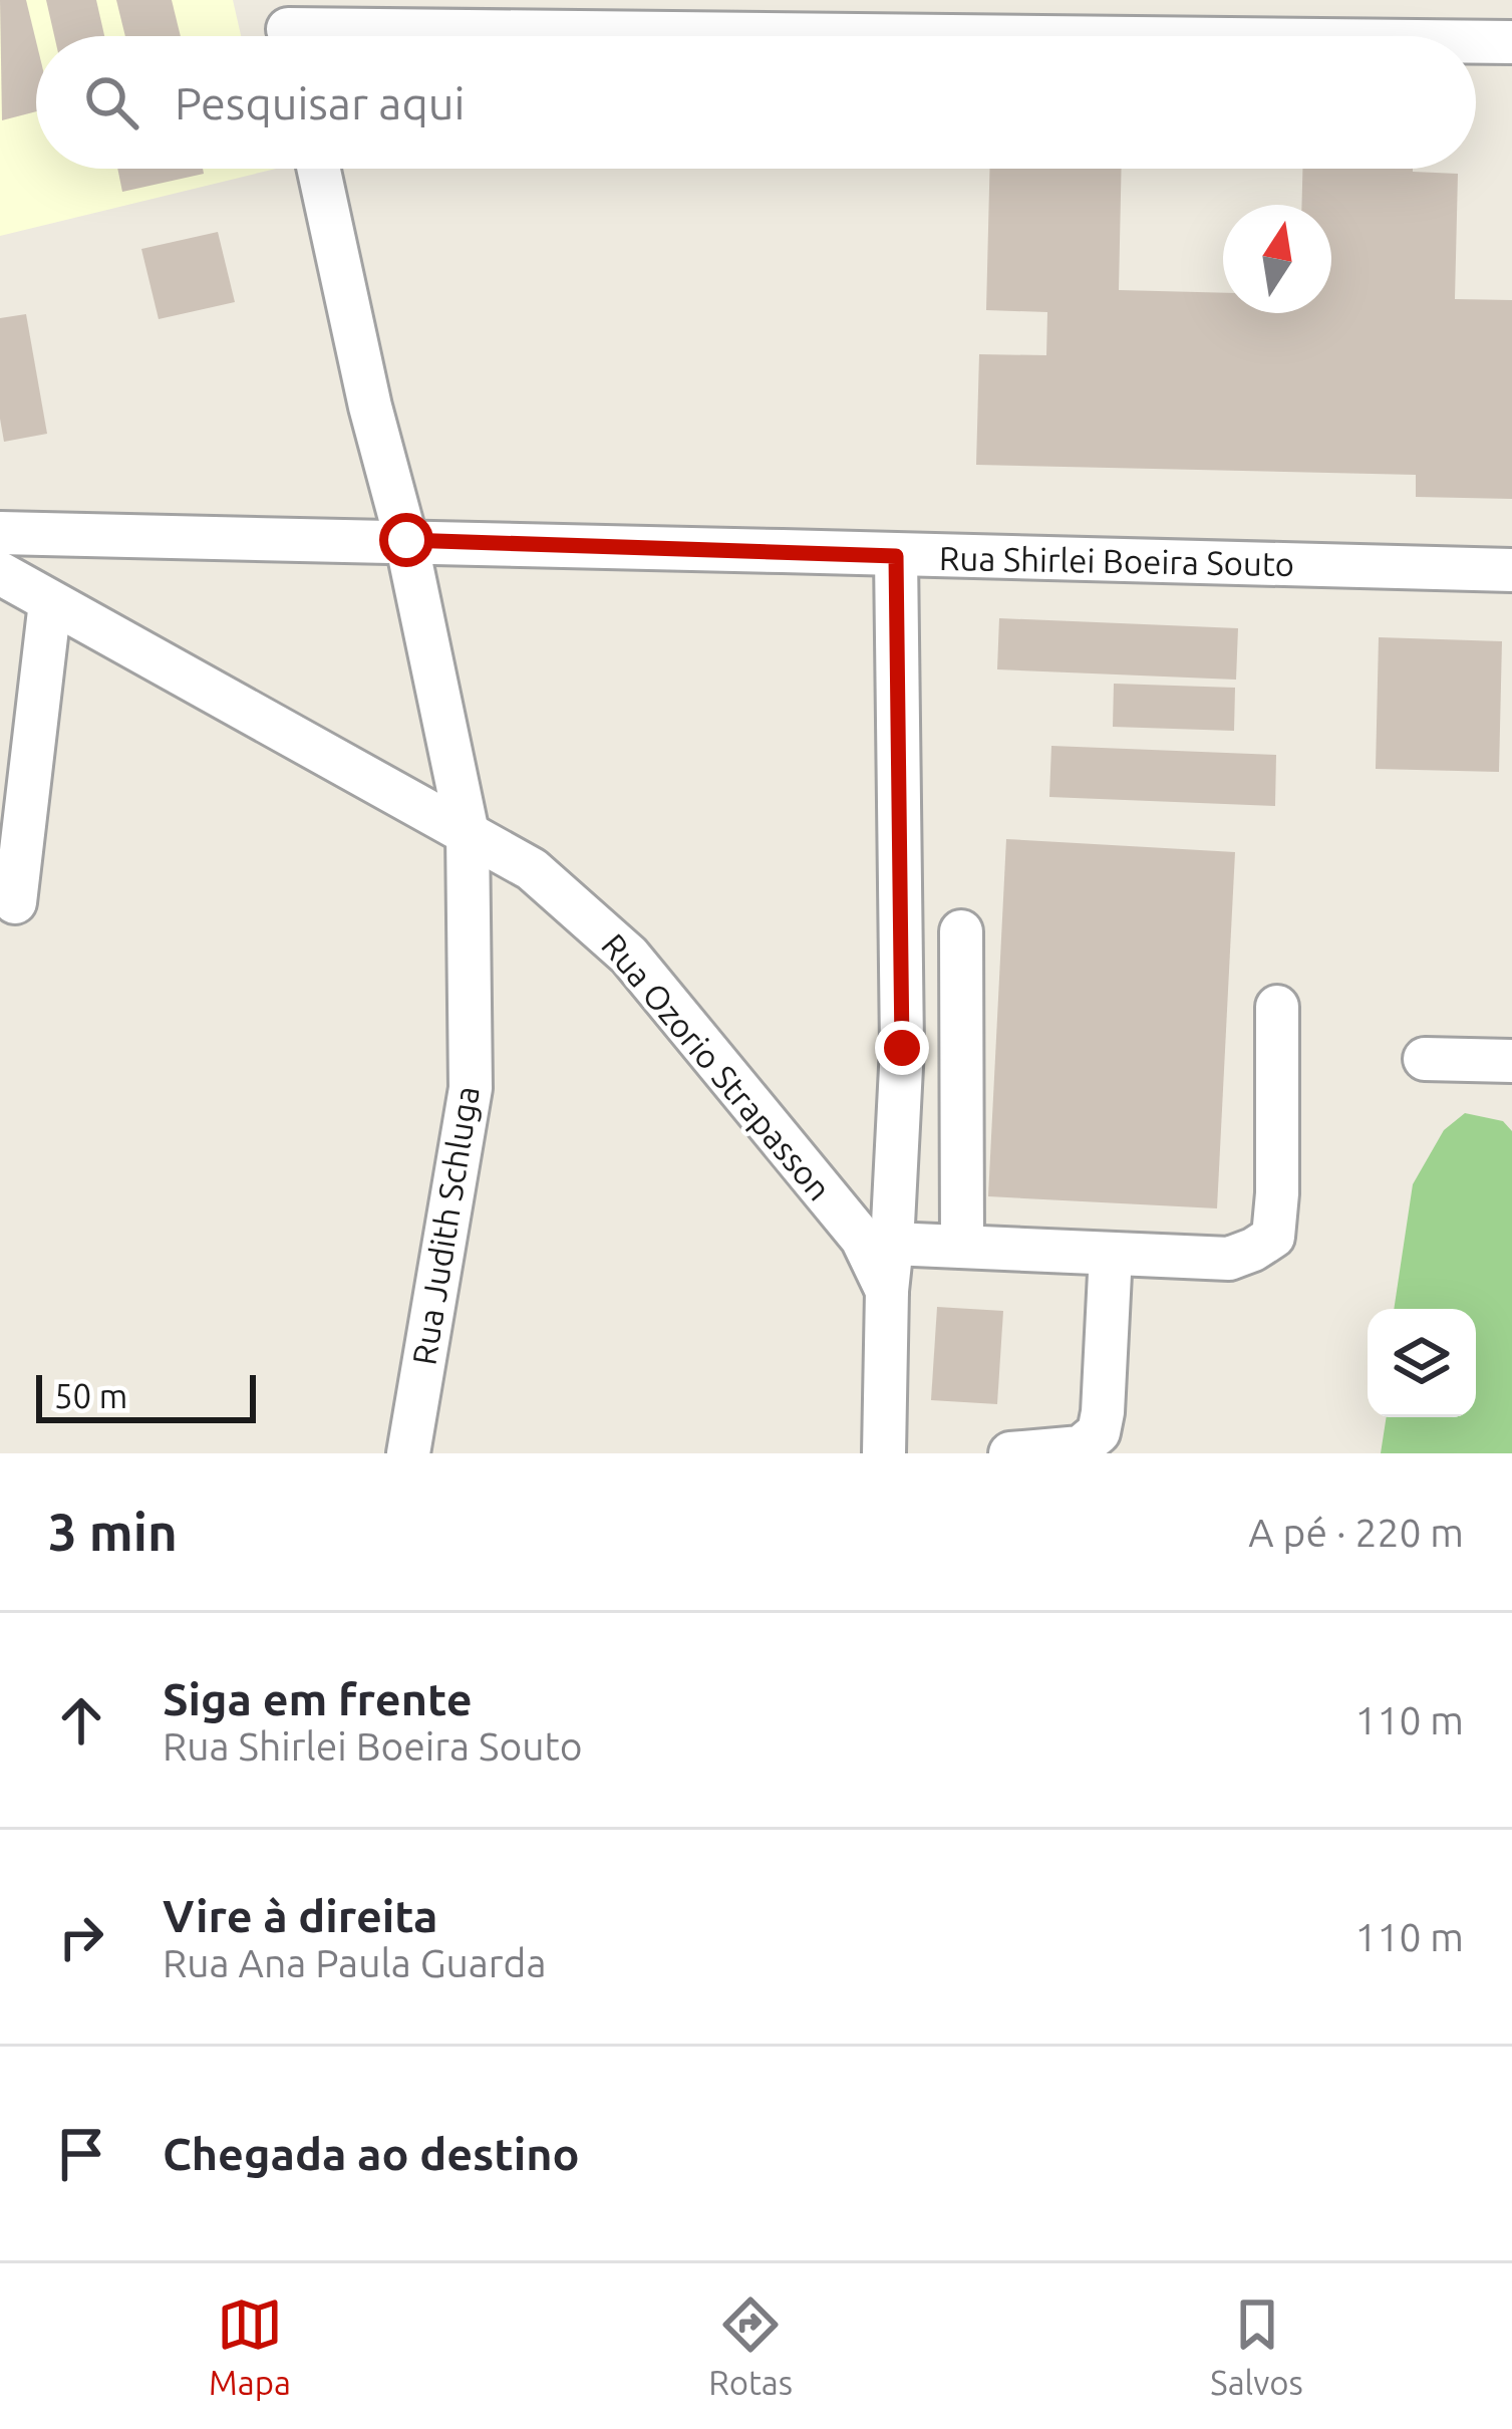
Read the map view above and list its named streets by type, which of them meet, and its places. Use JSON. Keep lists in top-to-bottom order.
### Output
{
  "streets": {
    "street": ["Rua Shirlei Boeira Souto", "Rua Ozorio Strapasson", "Rua Judith Schluga"]
  },
  "crossings": [
    ["Rua Shirlei Boeira Souto", "Rua Judith Schluga"],
    ["Rua Ozorio Strapasson", "Rua Judith Schluga"]
  ],
  "scale_bar": "50 m",
  "north": "top",
  "page": {
    "search": "Pesquisar aqui",
    "scale": "50 m",
    "heading": ["3 min", "A pé · 220 m"],
    "list": [
      ["Siga em frente", "Rua Shirlei Boeira Souto", "110 m"],
      ["Vire à direita", "Rua Ana Paula Guarda", "110 m"],
      "Chegada ao destino"
    ],
    "nav": ["Mapa", "Rotas", "Salvos"]
  }
}
